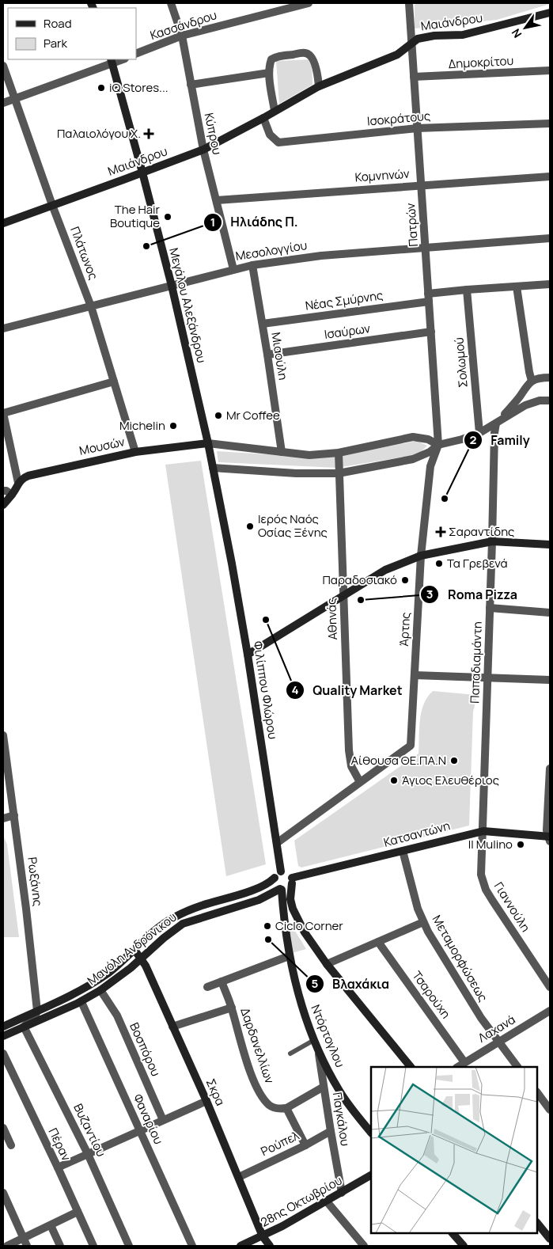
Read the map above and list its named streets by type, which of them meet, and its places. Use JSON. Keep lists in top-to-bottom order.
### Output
{
  "streets": {
    "street": [
      "Μαιάνδρου",
      "Κασσάνδρου",
      "Δημοκρίτου",
      "Ισοκράτους",
      "Κύπρου",
      "Κομνηνών",
      "Πατρών",
      "Μεσολογγίου",
      "Πλάτωνος",
      "Νέας Σμύρνης",
      "Μεγάλου Αλεξάνδρου",
      "Ισαύρων",
      "Μιαούλη",
      "Σολωμού",
      "Μουσών",
      "Αθηνάς",
      "Άρτης",
      "Παπαδιαμάντη",
      "Φιλίππου Φλώρου",
      "Κατσαντώνη",
      "Ρωξάνης",
      "Γιαννούλη",
      "Μανόλη Ανδρόνικου",
      "Μεταμορφώσεως",
      "Τσαρούχη",
      "Λαχανά",
      "Ντόρτογλου",
      "Δαρδανελλίων",
      "Βοσπόρου",
      "Σκρα",
      "Φαναρίου",
      "Παγκάλου",
      "Βυζαντίου",
      "Ρούπελ",
      "Πέραν",
      "28ης Οκτωβρίου"
    ]
  },
  "crossings": [
    ["Μαιάνδρου", "Ισοκράτους"],
    ["Μαιάνδρου", "Κύπρου"],
    ["Μαιάνδρου", "Πατρών"],
    ["Μαιάνδρου", "Πλάτωνος"],
    ["Μαιάνδρου", "Μεγάλου Αλεξάνδρου"],
    ["Κασσάνδρου", "Κύπρου"],
    ["Δημοκρίτου", "Πατρών"],
    ["Ισοκράτους", "Πατρών"],
    ["Κύπρου", "Κομνηνών"],
    ["Κύπρου", "Μεσολογγίου"],
    ["Κομνηνών", "Πατρών"],
    ["Πατρών", "Μεσολογγίου"],
    ["Πατρών", "Νέας Σμύρνης"],
    ["Πατρών", "Ισαύρων"],
    ["Πατρών", "Άρτης"],
    ["Μεσολογγίου", "Πλάτωνος"],
    ["Μεσολογγίου", "Μεγάλου Αλεξάνδρου"],
    ["Μεσολογγίου", "Μιαούλη"],
    ["Πλάτωνος", "Μουσών"],
    ["Νέας Σμύρνης", "Μιαούλη"],
    ["Νέας Σμύρνης", "Σολωμού"],
    ["Μεγάλου Αλεξάνδρου", "Μουσών"],
    ["Μεγάλου Αλεξάνδρου", "Φιλίππου Φλώρου"],
    ["Ισαύρων", "Μιαούλη"],
    ["Μουσών", "Φιλίππου Φλώρου"],
    ["Αθηνάς", "Άρτης"],
    ["Παπαδιαμάντη", "Κατσαντώνη"],
    ["Παπαδιαμάντη", "Γιαννούλη"],
    ["Φιλίππου Φλώρου", "Κατσαντώνη"],
    ["Φιλίππου Φλώρου", "Μανόλη Ανδρόνικου"],
    ["Φιλίππου Φλώρου", "Ντόρτογλου"],
    ["Κατσαντώνη", "Γιαννούλη"],
    ["Κατσαντώνη", "Μανόλη Ανδρόνικου"],
    ["Κατσαντώνη", "Μεταμορφώσεως"],
    ["Κατσαντώνη", "Ντόρτογλου"],
    ["Ρωξάνης", "Μανόλη Ανδρόνικου"],
    ["Μανόλη Ανδρόνικου", "Ντόρτογλου"],
    ["Μανόλη Ανδρόνικου", "Βοσπόρου"],
    ["Μανόλη Ανδρόνικου", "Σκρα"],
    ["Μανόλη Ανδρόνικου", "Φαναρίου"],
    ["Μανόλη Ανδρόνικου", "Βυζαντίου"],
    ["Μεταμορφώσεως", "Λαχανά"],
    ["Τσαρούχη", "Λαχανά"],
    ["Ντόρτογλου", "Παγκάλου"],
    ["Σκρα", "Ρούπελ"],
    ["Σκρα", "28ης Οκτωβρίου"],
    ["Παγκάλου", "Ρούπελ"],
    ["Παγκάλου", "28ης Οκτωβρίου"]
  ],
  "places": {
    "other": [
      "iQ Stores...",
      "The Hair Boutique",
      "Ηλιάδης Π.",
      "Mr Coffee",
      "Michelin",
      "Family",
      "Ιερός Ναός Οσίας Ξένης",
      "Τα Γρεβενά",
      "Παραδοσιακό",
      "Roma Pizza",
      "Quality Market",
      "Αίθουσα ΘΕ.ΠΑ.Ν",
      "Άγιος Ελευθέριος",
      "Il Mulino",
      "Ciclo Corner",
      "Βλαχάκια"
    ],
    "health": ["Παλαιολόγου Χ.", "Σαραντίδης"]
  },
  "legend": ["Road", "Park"],
  "north": "bottom left"
}
